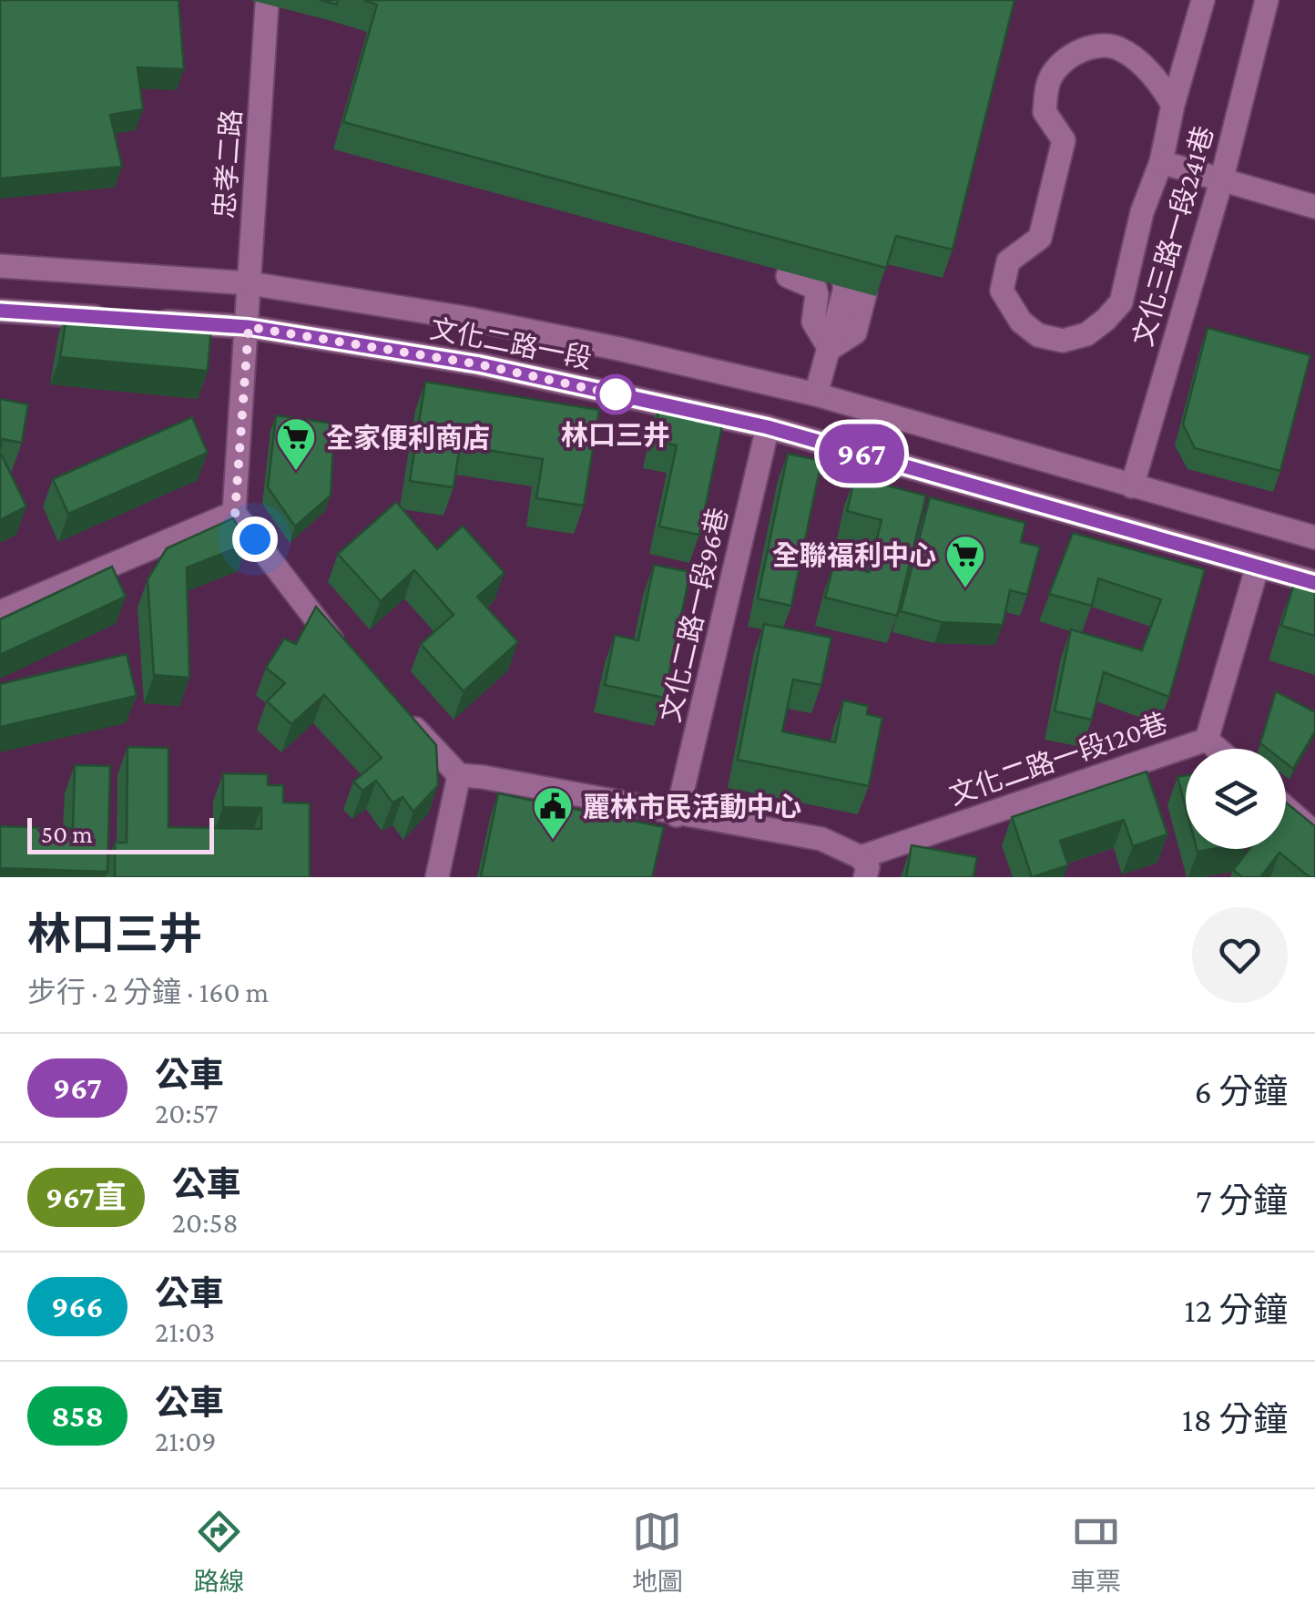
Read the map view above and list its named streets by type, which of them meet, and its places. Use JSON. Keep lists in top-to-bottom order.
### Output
{
  "streets": {
    "street": [
      "忠孝二路",
      "文化三路一段241巷",
      "文化二路一段",
      "文化二路一段96巷",
      "文化二路一段120巷"
    ]
  },
  "crossings": [
    ["忠孝二路", "文化二路一段"],
    ["文化三路一段241巷", "文化二路一段"],
    ["文化二路一段", "文化二路一段96巷"],
    ["文化二路一段", "文化二路一段120巷"]
  ],
  "places": {
    "other": ["林口三井"],
    "supermarket": ["全家便利商店", "全聯福利中心"],
    "public building": ["麗林市民活動中心"]
  },
  "lines": ["bus line 967"],
  "scale_bar": "50 m",
  "page": {
    "on_map": "967",
    "scale": "50 m",
    "heading": ["林口三井", "步行 · 2 分鐘 · 160 m"],
    "list": [
      {
        "mark": "967",
        "name": "公車",
        "note": "20:57",
        "value": "6 分鐘"
      },
      {
        "mark": "967直",
        "name": "公車",
        "note": "20:58",
        "value": "7 分鐘"
      },
      {
        "mark": "966",
        "name": "公車",
        "note": "21:03",
        "value": "12 分鐘"
      },
      {
        "mark": "858",
        "name": "公車",
        "note": "21:09",
        "value": "18 分鐘"
      }
    ],
    "tabs": ["路線", "地圖", "車票"]
  }
}
